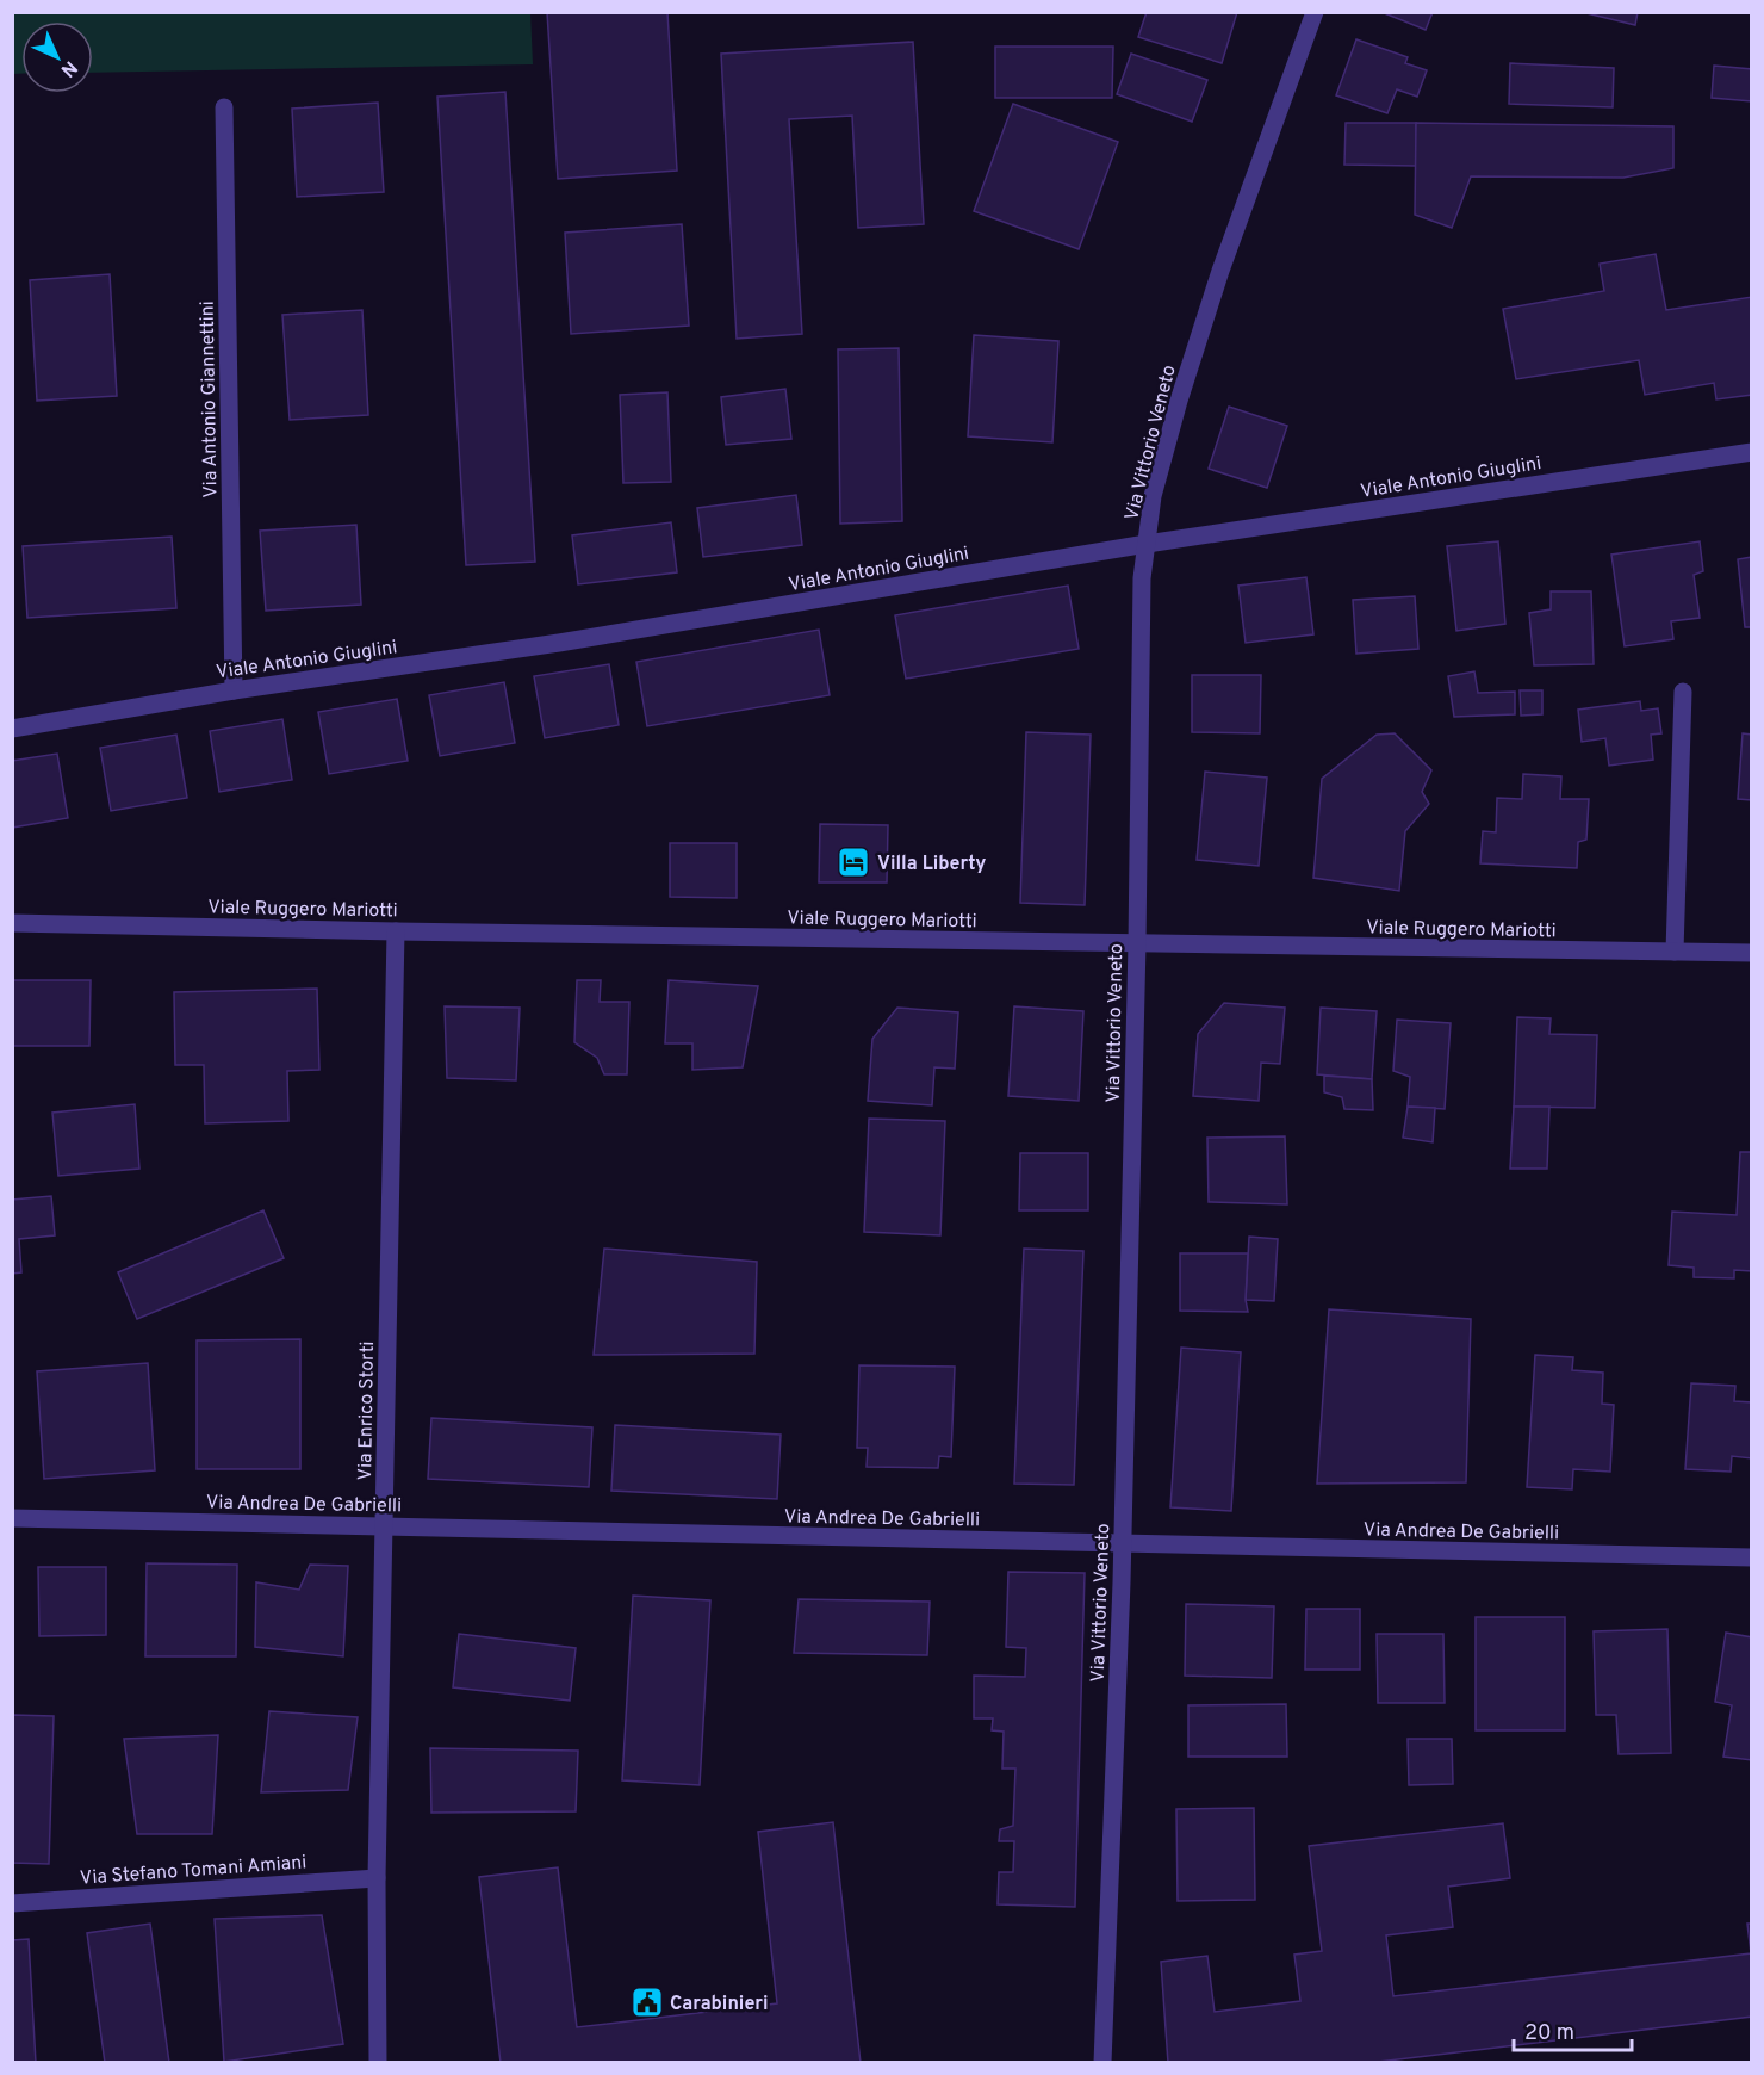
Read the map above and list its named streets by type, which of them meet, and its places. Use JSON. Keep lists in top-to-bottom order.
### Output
{
  "streets": {
    "street": [
      "Via Antonio Giannettini",
      "Via Vittorio Veneto",
      "Viale Antonio Giuglini",
      "Viale Ruggero Mariotti",
      "Via Enrico Storti",
      "Via Andrea De Gabrielli",
      "Via Stefano Tomani Amiani"
    ]
  },
  "crossings": [
    ["Via Antonio Giannettini", "Viale Antonio Giuglini"],
    ["Via Vittorio Veneto", "Viale Antonio Giuglini"],
    ["Via Vittorio Veneto", "Viale Ruggero Mariotti"],
    ["Via Vittorio Veneto", "Via Andrea De Gabrielli"],
    ["Viale Ruggero Mariotti", "Via Enrico Storti"],
    ["Via Enrico Storti", "Via Andrea De Gabrielli"],
    ["Via Enrico Storti", "Via Stefano Tomani Amiani"]
  ],
  "places": {
    "hotel": ["Villa Liberty"],
    "public building": ["Carabinieri"]
  },
  "scale_bar": "20 m",
  "north": "bottom right"
}
